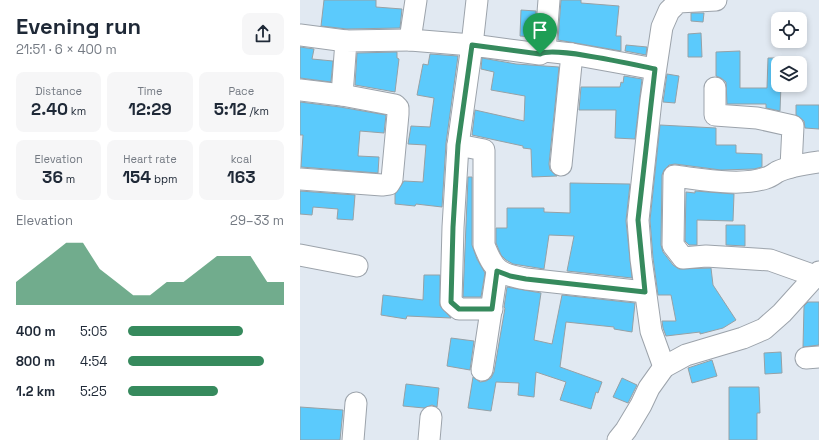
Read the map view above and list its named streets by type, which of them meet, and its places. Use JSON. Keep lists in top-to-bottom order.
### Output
{
  "page": {
    "heading": ["Evening run", "21:51 · 6 × 400 m"],
    "stats": [
      ["Distance", "2.40 km"],
      ["Time", "12:29"],
      ["Pace", "5:12 /km"],
      ["Elevation", "36 m"],
      ["Heart rate", "154 bpm"],
      ["kcal", "163"]
    ],
    "chart": ["Elevation", "29–33 m"],
    "list": [
      {
        "name": "400 m",
        "note": "5:05"
      },
      {
        "name": "800 m",
        "note": "4:54"
      },
      {
        "name": "1.2 km",
        "note": "5:25"
      }
    ]
  }
}
